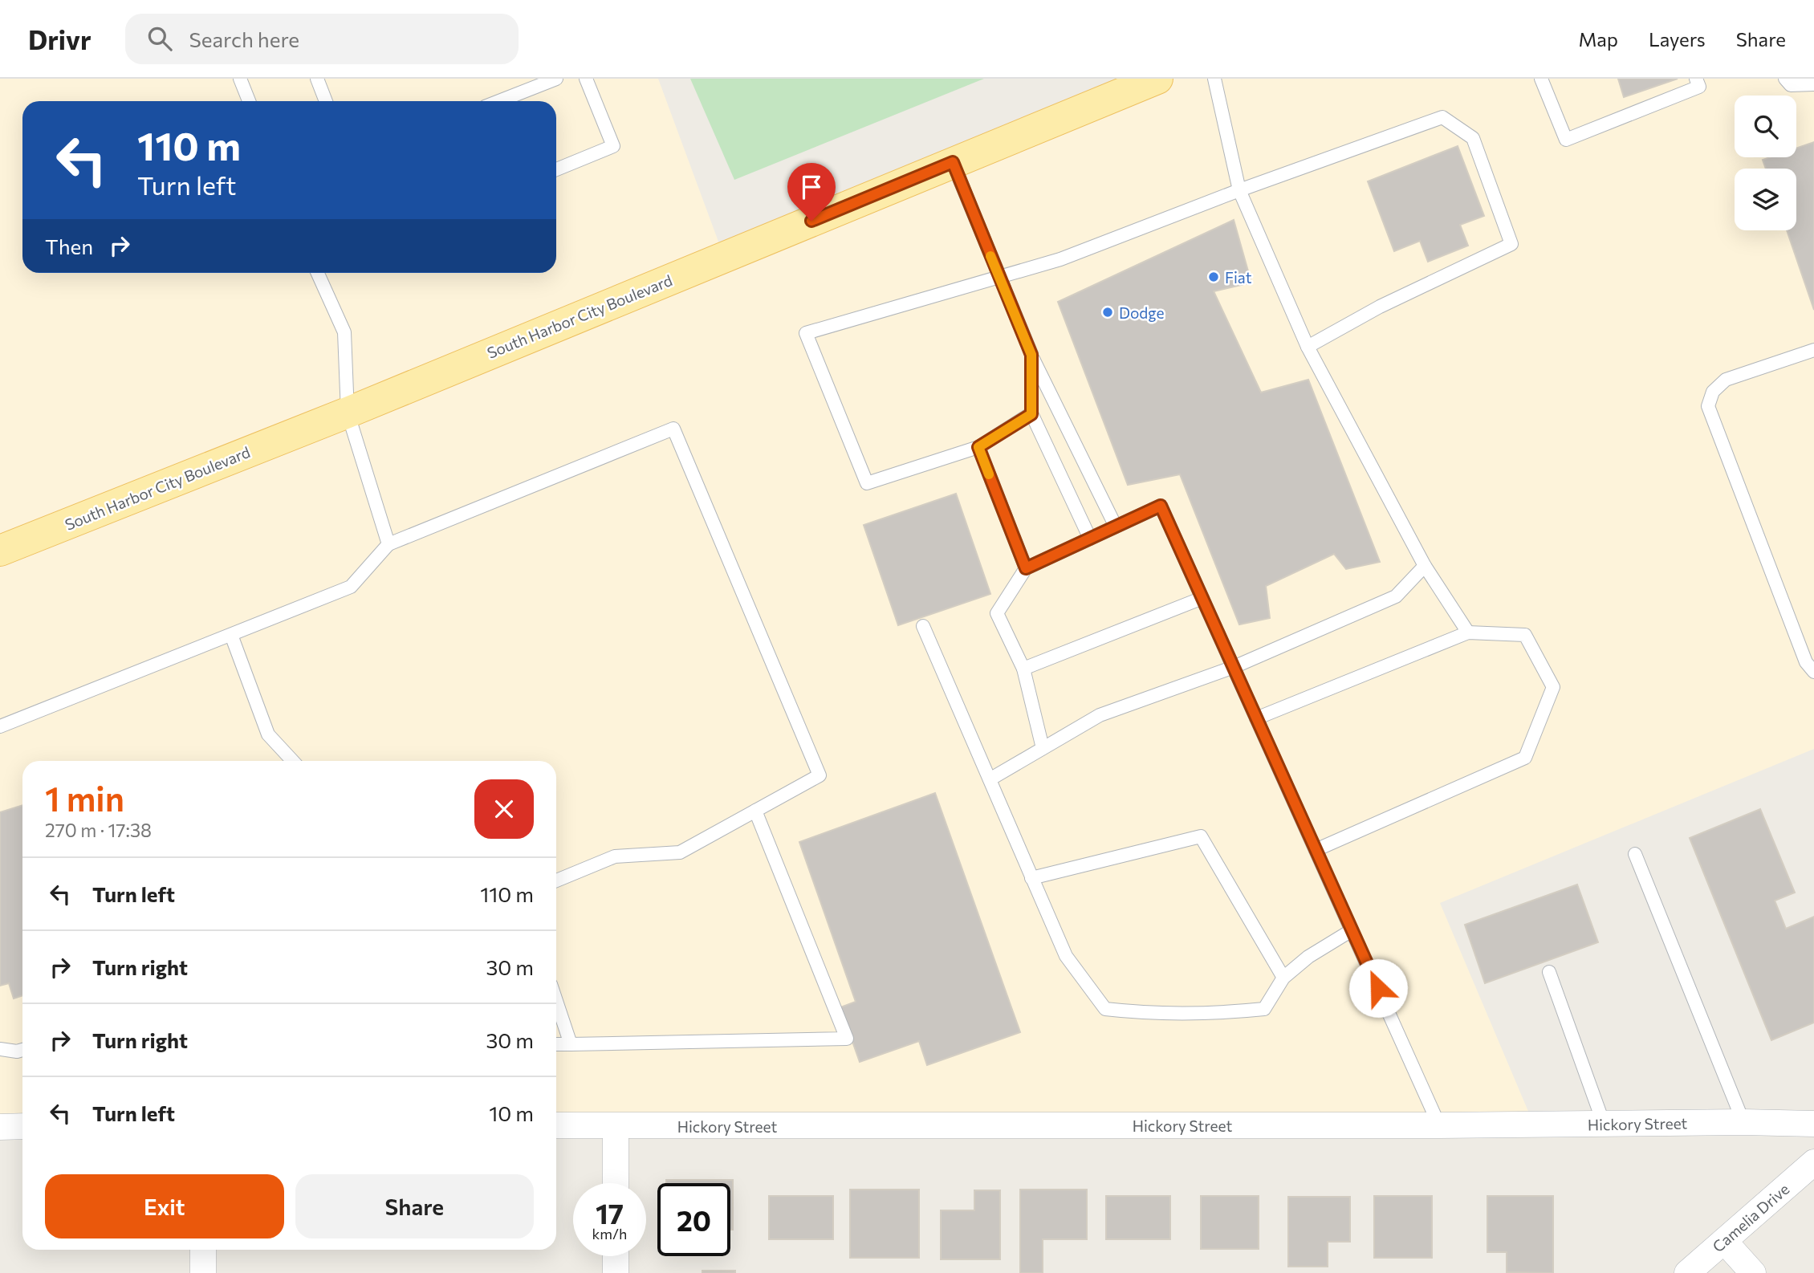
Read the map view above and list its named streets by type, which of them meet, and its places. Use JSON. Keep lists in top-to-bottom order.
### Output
{
  "streets": {
    "main road": ["South Harbor City Boulevard"],
    "street": ["Hickory Street", "Camelia Drive"]
  },
  "places": ["Fiat", "Dodge"],
  "page": {
    "header": "Drivr",
    "search": "Search here",
    "nav": ["Map", "Layers", "Share"],
    "turn": ["110 m", "Turn left"],
    "then": "Then",
    "heading": ["1 min", "270 m · 17:38"],
    "list": [
      {
        "name": "Turn left",
        "value": "110 m"
      },
      {
        "name": "Turn right",
        "value": "30 m"
      },
      {
        "name": "Turn right",
        "value": "30 m"
      },
      {
        "name": "Turn left",
        "value": "10 m"
      }
    ],
    "buttons": ["Exit", "Share"],
    "speed": "17 km/h",
    "limit": "20"
  }
}
